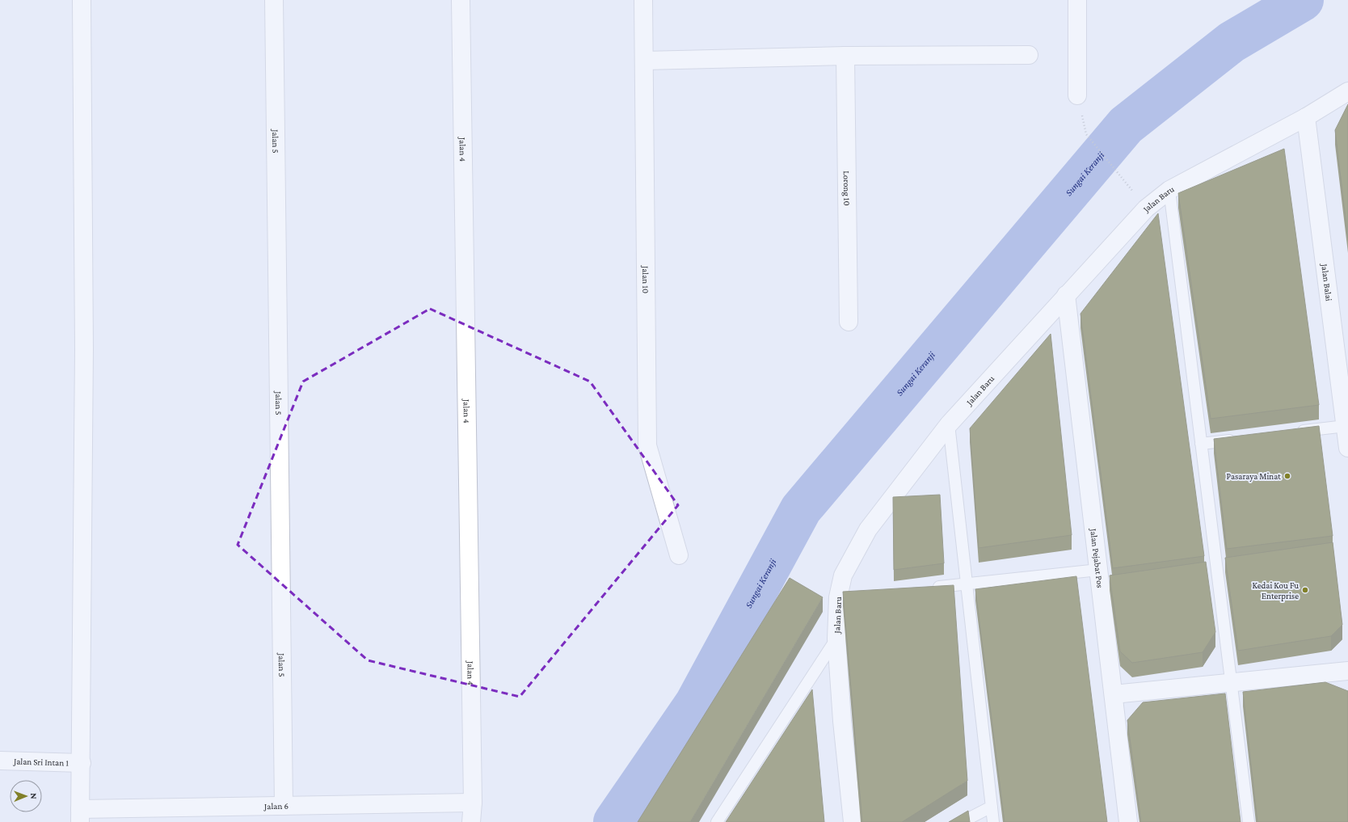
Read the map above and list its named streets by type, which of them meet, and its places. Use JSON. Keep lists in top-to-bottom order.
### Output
{
  "streets": {
    "street": [
      "Jalan 5",
      "Jalan 4",
      "Lorong 10",
      "Jalan Baru",
      "Jalan 10",
      "Jalan Balai",
      "Jalan Pejabat Pos",
      "Jalan Sri Intan 1",
      "Jalan 6"
    ]
  },
  "crossings": [
    ["Jalan 5", "Jalan 6"],
    ["Jalan 4", "Jalan 6"],
    ["Jalan Baru", "Jalan Balai"],
    ["Jalan Baru", "Jalan Pejabat Pos"]
  ],
  "water": ["Sungai Keranji"],
  "places": ["Pasaraya Minat", "Kedai Kou Fu Enterprise"],
  "north": "right"
}
